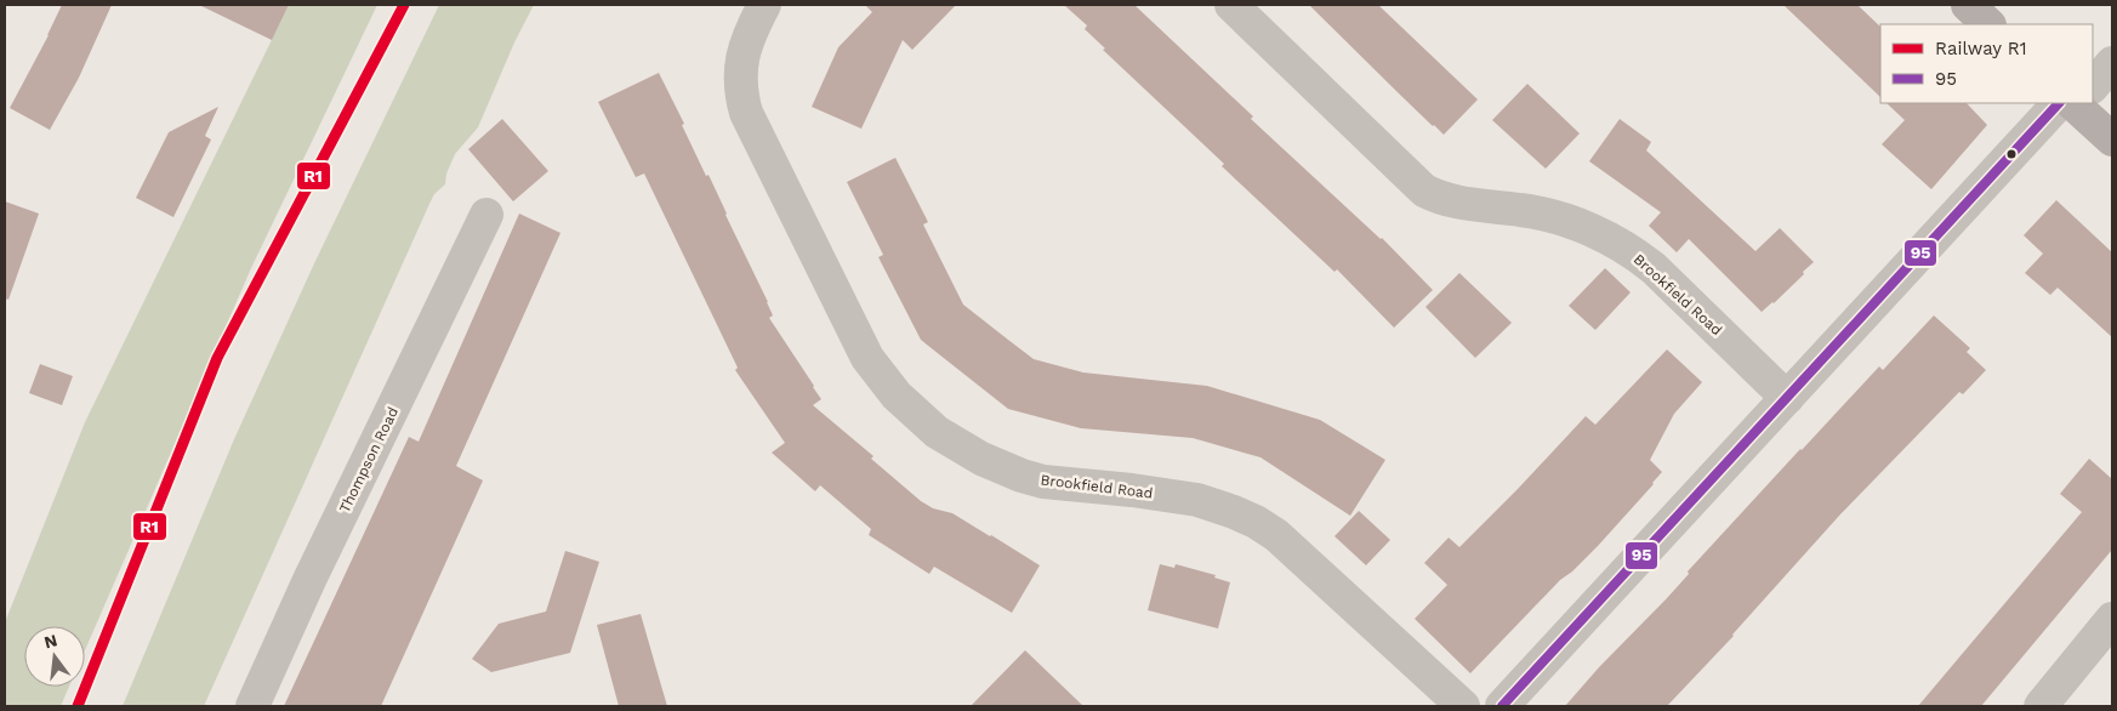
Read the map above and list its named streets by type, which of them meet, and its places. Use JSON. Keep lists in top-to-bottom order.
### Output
{
  "streets": {
    "street": ["Brookfield Road", "Thompson Road"]
  },
  "lines": ["rail line R1", "transit line 95"],
  "legend": ["Railway R1", "95"],
  "north": "top"
}
